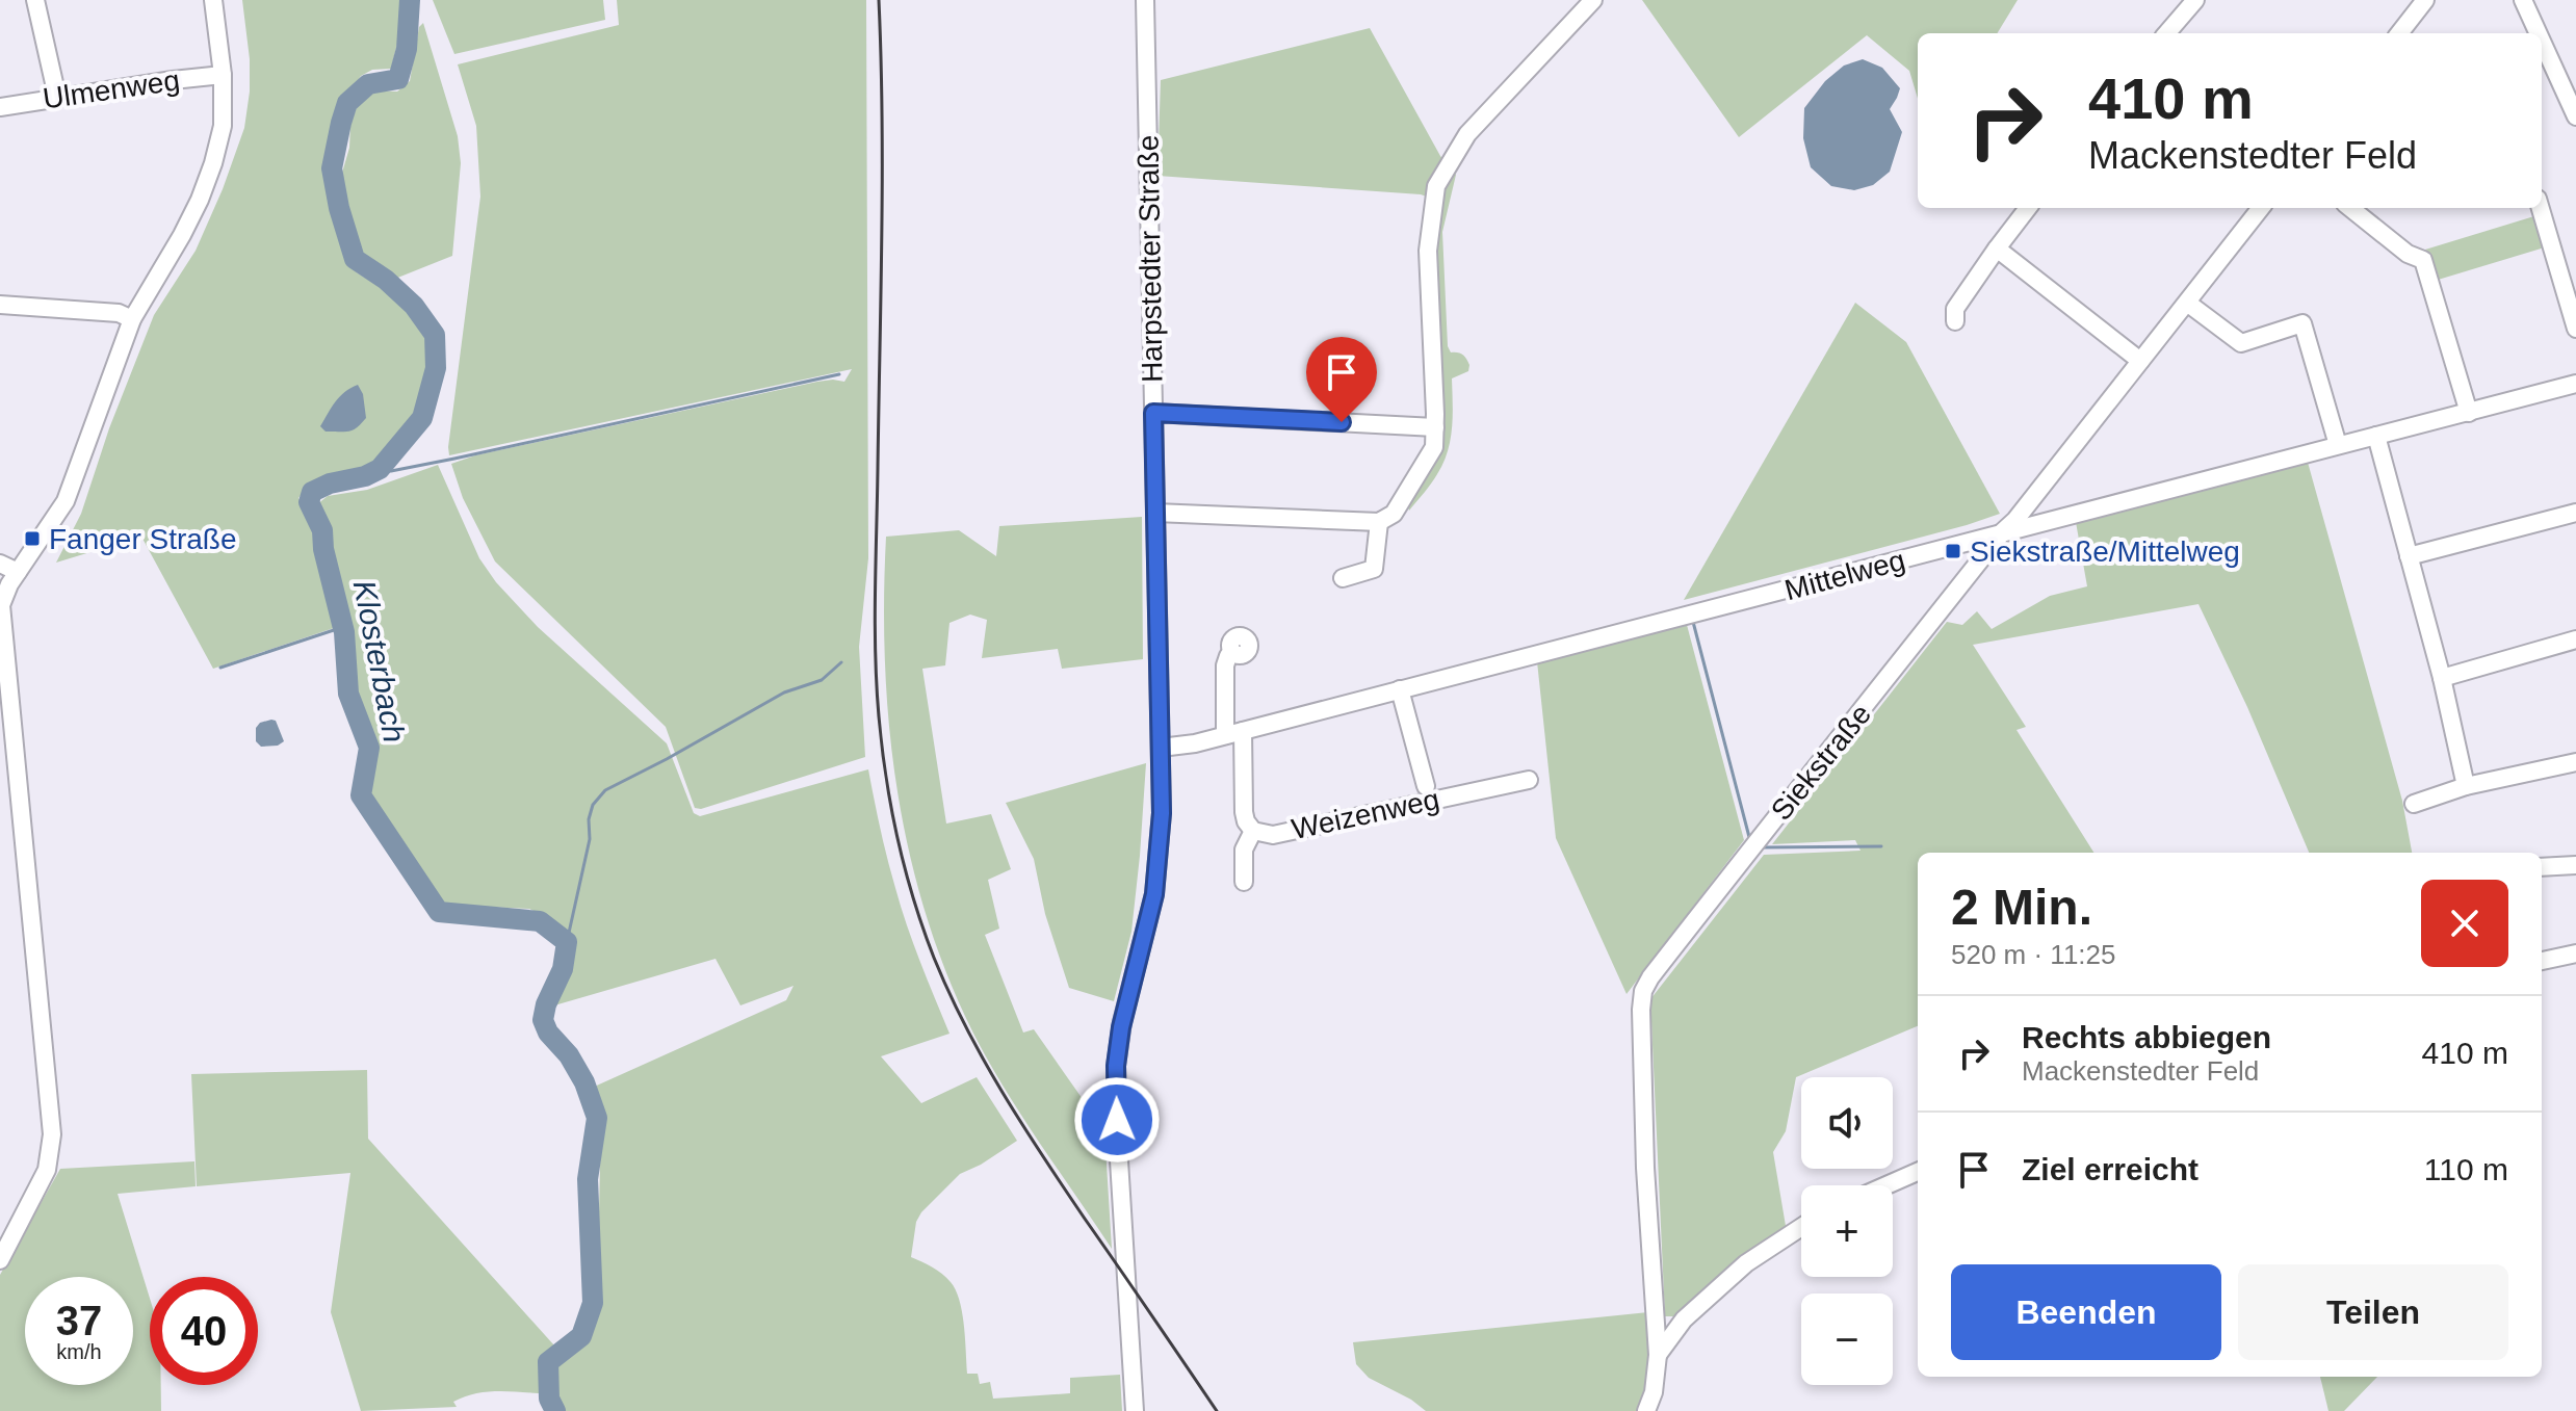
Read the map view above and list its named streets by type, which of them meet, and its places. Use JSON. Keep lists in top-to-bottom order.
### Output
{
  "streets": {
    "street": [
      "Ulmenweg",
      "Harpstedter Straße",
      "Mittelweg",
      "Siekstraße",
      "Weizenweg"
    ]
  },
  "crossings": [
    ["Harpstedter Straße", "Mittelweg"],
    ["Mittelweg", "Siekstraße"],
    ["Mittelweg", "Weizenweg"]
  ],
  "water": ["Klosterbach"],
  "places": {
    "transit": ["Fanger Straße", "Siekstraße/Mittelweg"]
  },
  "page": {
    "turn": ["410 m", "Mackenstedter Feld"],
    "heading": ["2 Min.", "520 m · 11:25"],
    "list": [
      {
        "name": "Rechts abbiegen",
        "note": "Mackenstedter Feld",
        "value": "410 m"
      },
      {
        "name": "Ziel erreicht",
        "value": "110 m"
      }
    ],
    "map_buttons": ["+", "−"],
    "buttons": ["Beenden", "Teilen"],
    "speed": "37 km/h",
    "limit": "40"
  }
}
